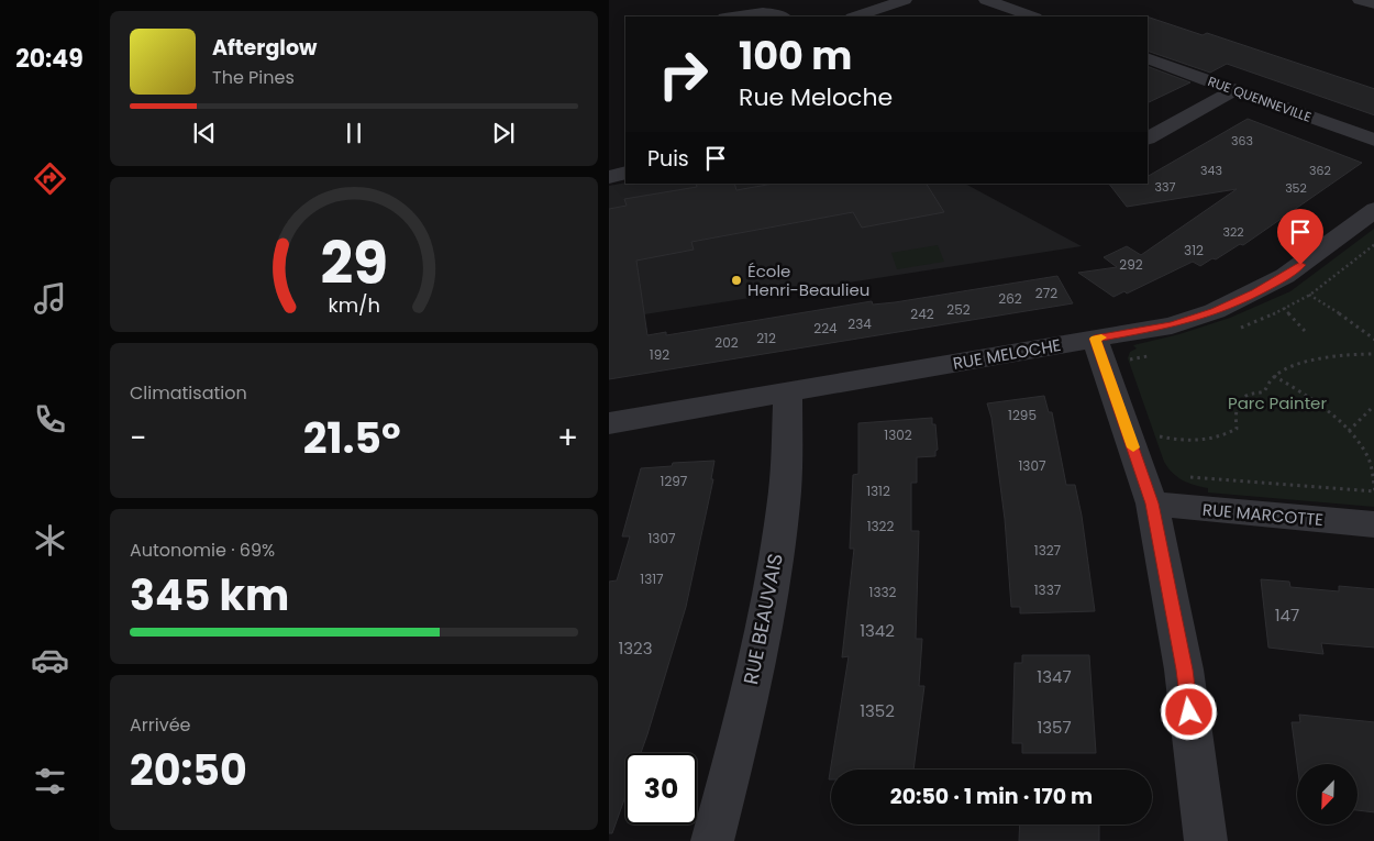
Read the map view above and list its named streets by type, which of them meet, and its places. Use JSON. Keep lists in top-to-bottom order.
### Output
{
  "streets": {
    "street": [
      "RUE QUENNEVILLE",
      "RUE MELOCHE",
      "RUE MARCOTTE",
      "RUE BEAUVAIS"
    ]
  },
  "crossings": [
    ["RUE MELOCHE", "RUE BEAUVAIS"]
  ],
  "parks": ["Parc Painter"],
  "places": ["École Henri-Beaulieu"],
  "house_numbers": [
    "363",
    "343",
    "362",
    "337",
    "352",
    "322",
    "312",
    "292",
    "272",
    "262",
    "252",
    "242",
    "234",
    "224",
    "212",
    "202",
    "192",
    "1295",
    "1302",
    "1307",
    "1297",
    "1312",
    "1322",
    "1307",
    "1327",
    "1317",
    "1337",
    "1332",
    "147",
    "1342",
    "1323",
    "1347",
    "1352",
    "1357"
  ],
  "north": "bottom left",
  "page": {
    "tabs": "20:49",
    "turn": ["100 m", "Rue Meloche"],
    "song": ["Afterglow", "The Pines"],
    "then": "Puis",
    "tile": [
      "Climatisation",
      ["Autonomie · 69%", "345 km"],
      ["Arrivée", "20:50"]
    ],
    "heat": ["−", "21.5°", "+"],
    "limit": "30",
    "trip": "20:50 · 1 min · 170 m",
    "gauge": ["29", "km/h"]
  }
}
